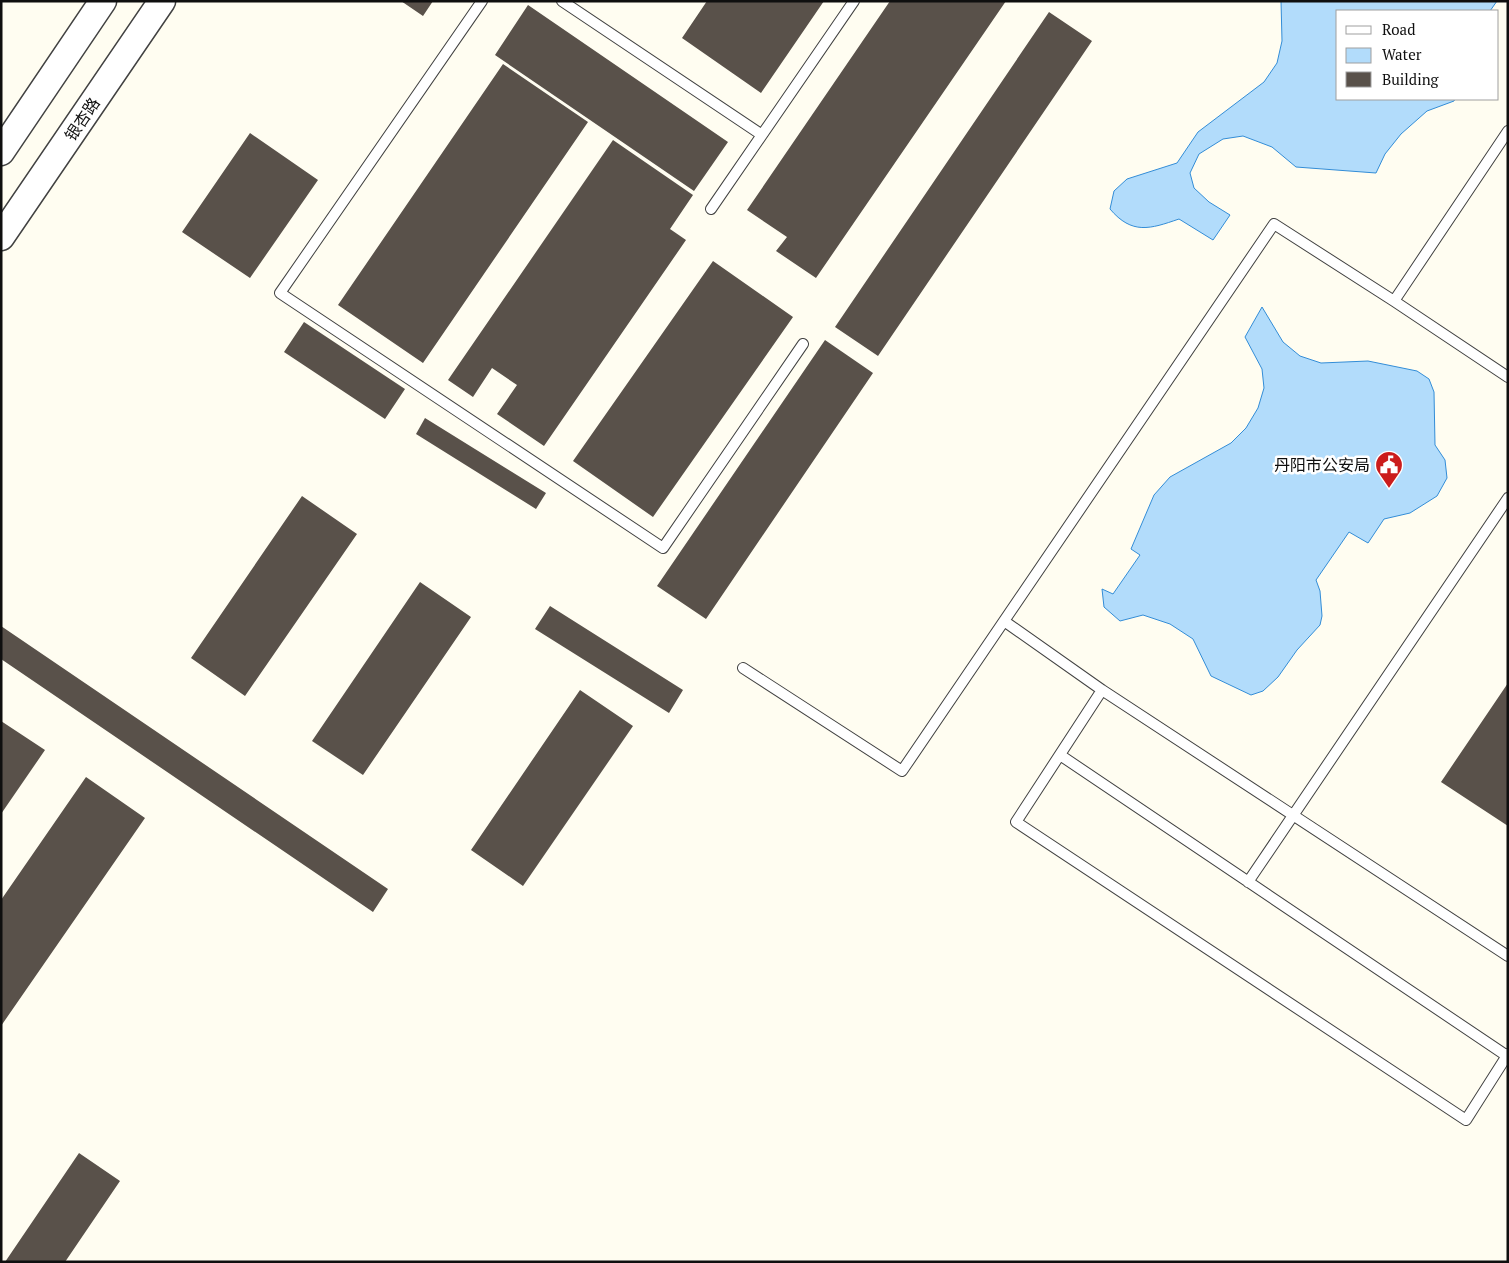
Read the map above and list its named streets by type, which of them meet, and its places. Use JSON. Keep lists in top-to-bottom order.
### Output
{
  "streets": {
    "street": ["银杏路"]
  },
  "places": {
    "public building": ["丹阳市公安局"]
  },
  "legend": ["Road", "Water", "Building"]
}
